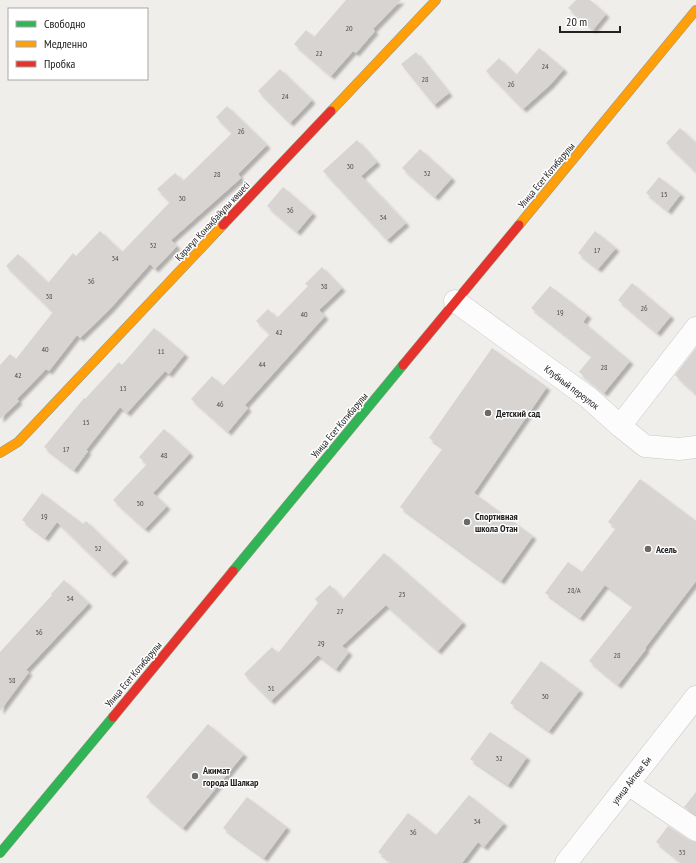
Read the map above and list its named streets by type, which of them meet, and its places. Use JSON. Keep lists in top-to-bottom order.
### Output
{
  "streets": {
    "main road": ["Улица Есет Котибарулы", "Қарағұл Қонақбайұлы көшесі"],
    "street": ["Клубный переулок", "улица Айтеке Би"]
  },
  "crossings": [
    ["Улица Есет Котибарулы", "Клубный переулок"]
  ],
  "places": [
    "Детский сад",
    "Спортивная школа Отан",
    "Асель",
    "Акимат города Шалкар"
  ],
  "house_numbers": [
    "20",
    "22",
    "24",
    "28",
    "26",
    "24",
    "26",
    "30",
    "32",
    "28",
    "15",
    "30",
    "36",
    "34",
    "32",
    "17",
    "34",
    "36",
    "38",
    "38",
    "26",
    "19",
    "40",
    "42",
    "40",
    "11",
    "44",
    "28",
    "42",
    "13",
    "46",
    "15",
    "17",
    "48",
    "50",
    "19",
    "52",
    "28/А",
    "25",
    "54",
    "27",
    "56",
    "29",
    "28",
    "58",
    "31",
    "30",
    "32",
    "34",
    "36",
    "33"
  ],
  "legend": ["Свободно", "Медленно", "Пробка"],
  "scale_bar": "20 m"
}
